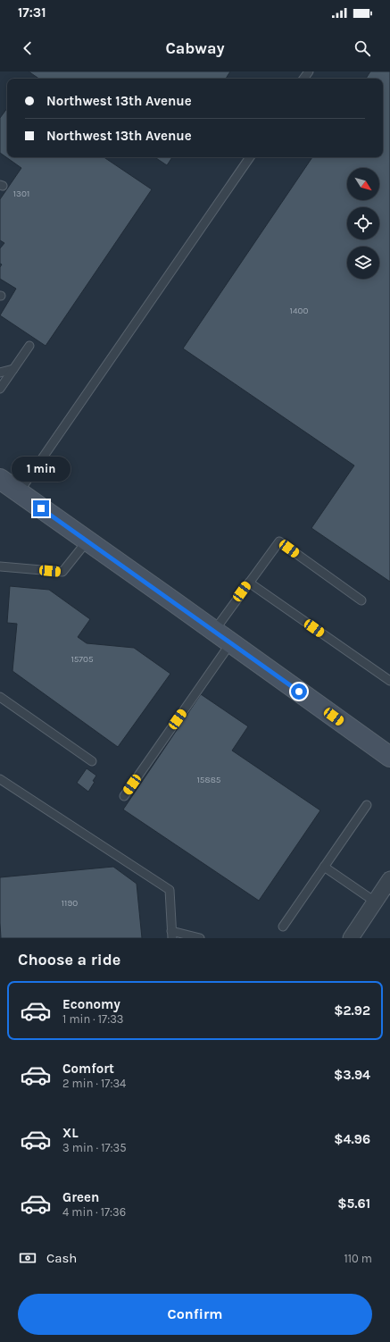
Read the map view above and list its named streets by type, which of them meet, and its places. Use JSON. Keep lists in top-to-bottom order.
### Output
{
  "house_numbers": [
    "1301",
    "1400",
    "15705",
    "15885",
    "1190"
  ],
  "north": "bottom right",
  "page": {
    "status": "17:31",
    "header": "Cabway",
    "banner": ["Northwest 13th Avenue", "Northwest 13th Avenue"],
    "bubble": "1 min",
    "heading": "Choose a ride",
    "list": [
      {
        "name": "Economy",
        "note": "1 min · 17:33",
        "value": "$2.92"
      },
      {
        "name": "Comfort",
        "note": "2 min · 17:34",
        "value": "$3.94"
      },
      {
        "name": "XL",
        "note": "3 min · 17:35",
        "value": "$4.96"
      },
      {
        "name": "Green",
        "note": "4 min · 17:36",
        "value": "$5.61"
      }
    ],
    "pay": ["Cash", "110 m"],
    "buttons": "Confirm"
  }
}
